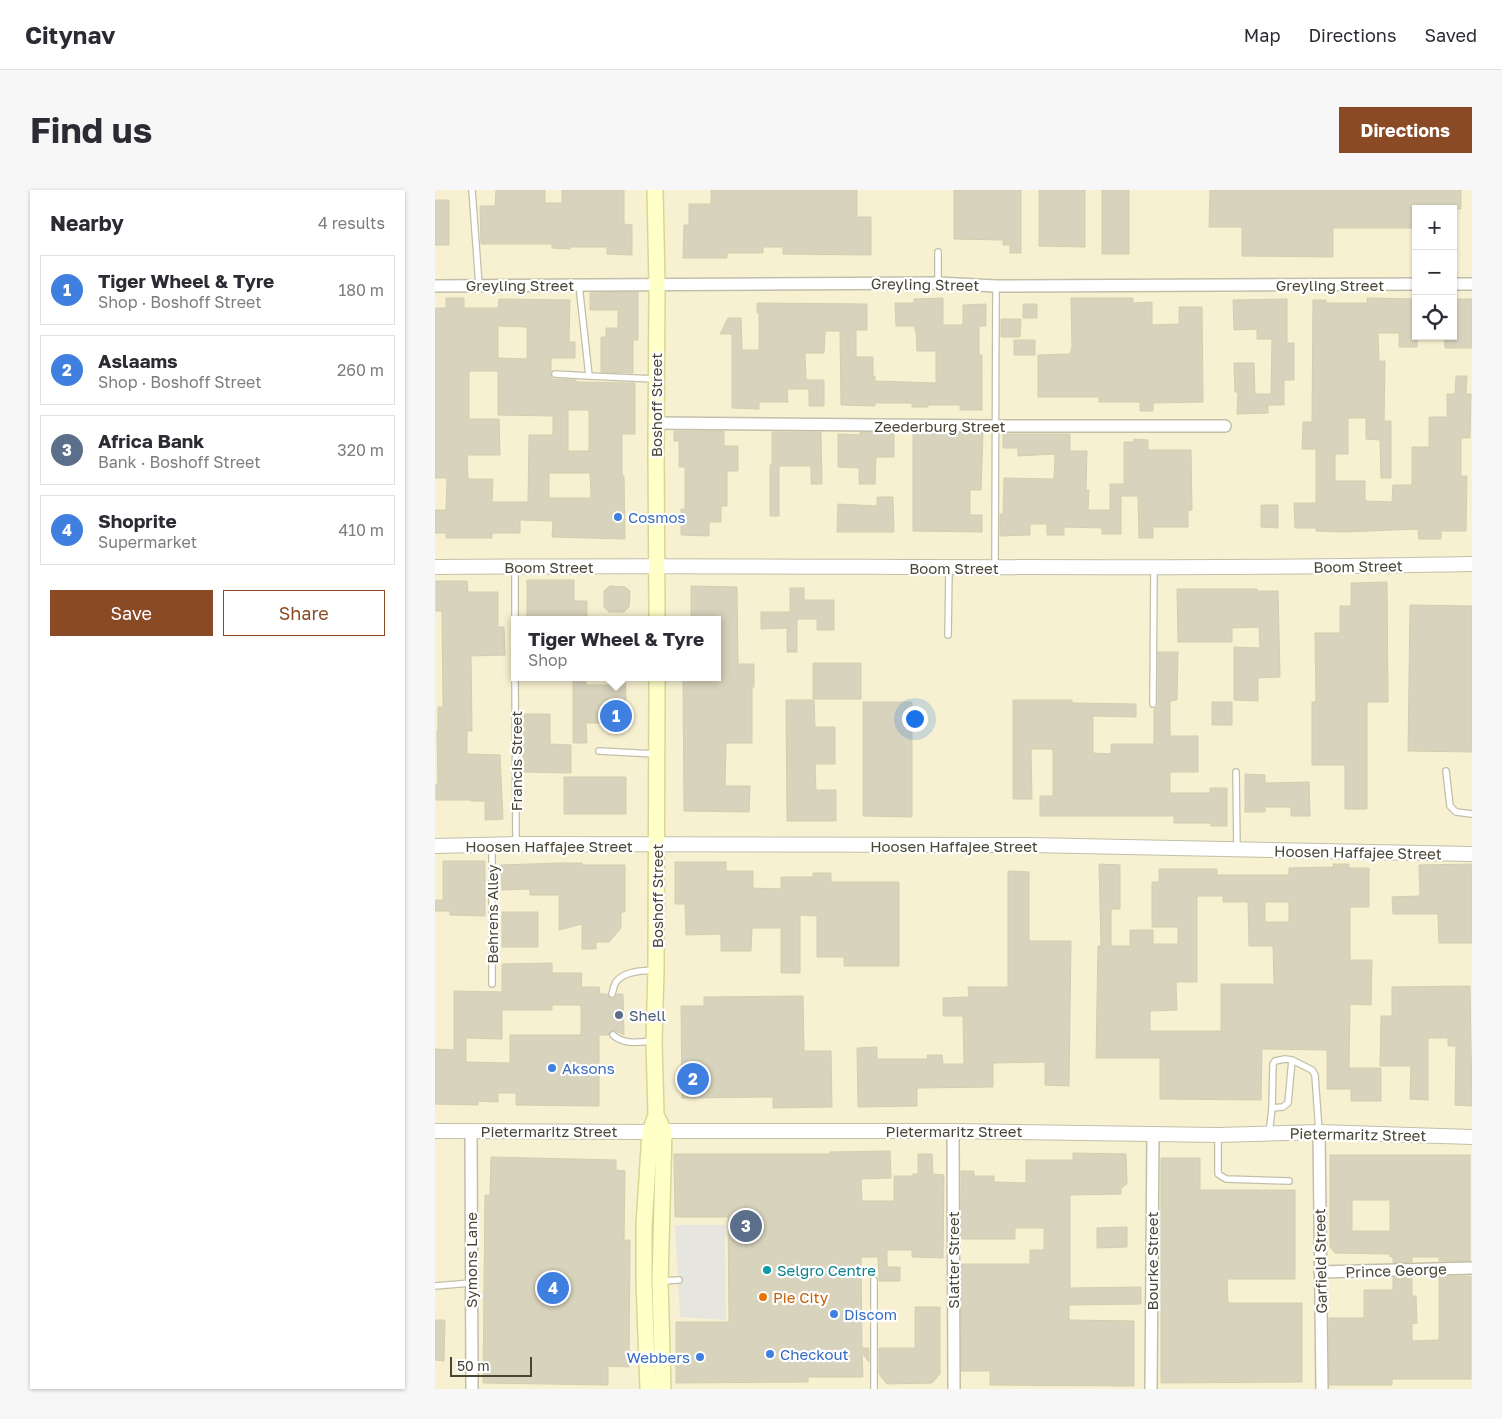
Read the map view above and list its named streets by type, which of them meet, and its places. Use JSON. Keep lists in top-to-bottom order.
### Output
{
  "streets": {
    "main road": ["Boshoff Street"],
    "street": [
      "Greyling Street",
      "Zeederburg Street",
      "Boom Street",
      "Hoosen Haffajee Street",
      "Pietermaritz Street",
      "Symons Lane",
      "Slatter Street",
      "Bourke Street",
      "Garfield Street",
      "Prince George"
    ],
    "lane": ["Francis Street", "Behrens Alley"]
  },
  "crossings": [
    ["Greyling Street", "Boshoff Street"],
    ["Boshoff Street", "Zeederburg Street"],
    ["Boshoff Street", "Boom Street"],
    ["Boshoff Street", "Hoosen Haffajee Street"],
    ["Boshoff Street", "Pietermaritz Street"],
    ["Francis Street", "Hoosen Haffajee Street"],
    ["Hoosen Haffajee Street", "Behrens Alley"],
    ["Pietermaritz Street", "Symons Lane"],
    ["Pietermaritz Street", "Slatter Street"],
    ["Pietermaritz Street", "Bourke Street"],
    ["Pietermaritz Street", "Garfield Street"],
    ["Garfield Street", "Prince George"]
  ],
  "places": [
    "Cosmos",
    "Shell",
    "Aksons",
    "Selgro Centre",
    "Pie City",
    "Discom",
    "Checkout",
    "Webbers"
  ],
  "scale_bar": "50 m",
  "page": {
    "header": "Citynav",
    "nav": ["Map", "Directions", "Saved"],
    "buttons": [
      "Directions",
      ["Save", "Share"]
    ],
    "title": "Find us",
    "heading": ["Nearby", "4 results"],
    "map_buttons": ["+", "−"],
    "list": [
      {
        "mark": "1",
        "name": "Tiger Wheel & Tyre",
        "note": "Shop · Boshoff Street",
        "value": "180 m"
      },
      {
        "mark": "2",
        "name": "Aslaams",
        "note": "Shop · Boshoff Street",
        "value": "260 m"
      },
      {
        "mark": "3",
        "name": "Africa Bank",
        "note": "Bank · Boshoff Street",
        "value": "320 m"
      },
      {
        "mark": "4",
        "name": "Shoprite",
        "note": "Supermarket",
        "value": "410 m"
      }
    ],
    "popup": ["Tiger Wheel & Tyre", "Shop"],
    "pins": [
      "1",
      "2",
      "3",
      "4"
    ],
    "scale": "50 m"
  }
}
